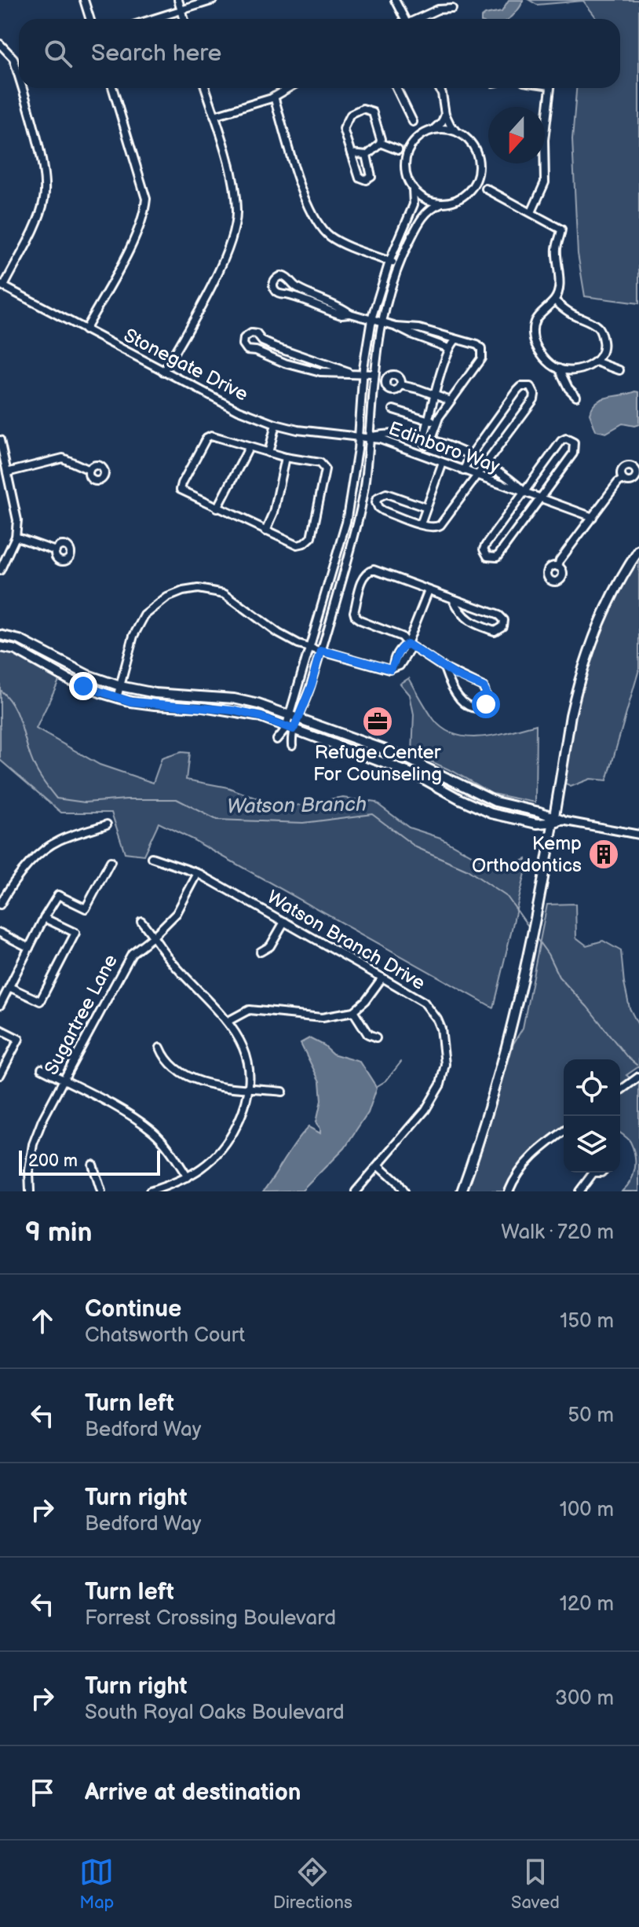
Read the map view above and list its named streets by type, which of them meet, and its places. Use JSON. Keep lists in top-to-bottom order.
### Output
{
  "streets": {
    "street": [
      "Stonegate Drive",
      "Edinboro Way",
      "Watson Branch Drive",
      "Sugartree Lane"
    ]
  },
  "crossings": [
    ["Stonegate Drive", "Edinboro Way"],
    ["Watson Branch Drive", "Sugartree Lane"]
  ],
  "water": ["Watson Branch"],
  "places": {
    "office": ["Refuge Center For Counseling"],
    "building": ["Kemp Orthodontics"]
  },
  "scale_bar": "200 m",
  "north": "bottom",
  "page": {
    "search": "Search here",
    "scale": "200 m",
    "heading": ["9 min", "Walk · 720 m"],
    "list": [
      ["Continue", "Chatsworth Court", "150 m"],
      ["Turn left", "Bedford Way", "50 m"],
      ["Turn right", "Bedford Way", "100 m"],
      ["Turn left", "Forrest Crossing Boulevard", "120 m"],
      ["Turn right", "South Royal Oaks Boulevard", "300 m"],
      "Arrive at destination"
    ],
    "nav": ["Map", "Directions", "Saved"]
  }
}
